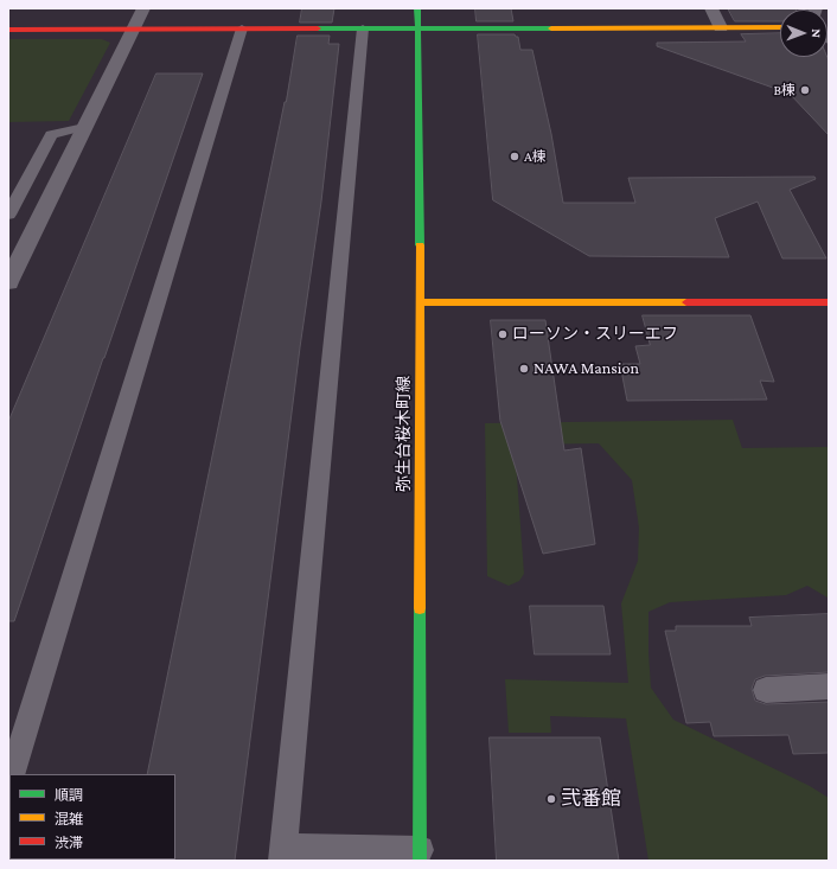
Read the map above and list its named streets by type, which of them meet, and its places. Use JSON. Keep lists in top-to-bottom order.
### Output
{
  "streets": {
    "street": ["弥生台桜木町線"]
  },
  "places": [
    "B棟",
    "A棟",
    "ローソン・スリーエフ",
    "NAWA Mansion",
    "弐番館"
  ],
  "legend": ["順調", "混雑", "渋滞"],
  "north": "right"
}
